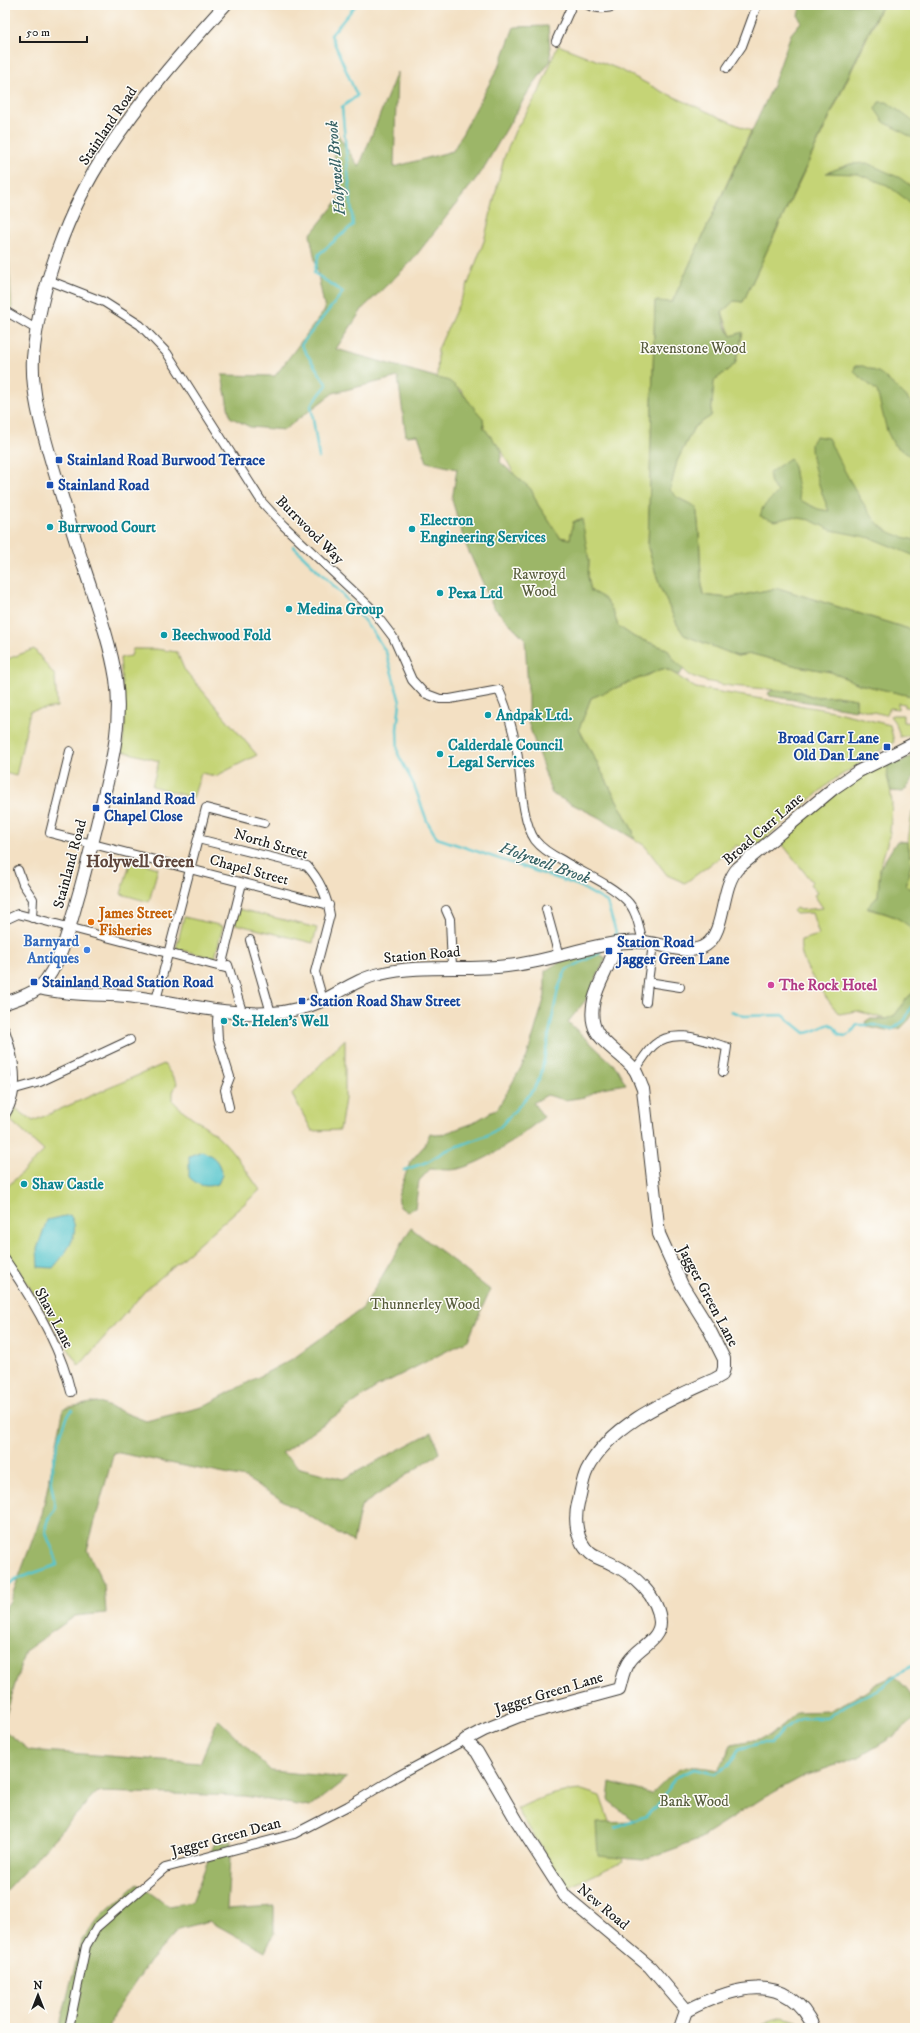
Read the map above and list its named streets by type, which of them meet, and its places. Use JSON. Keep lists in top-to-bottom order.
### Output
{
  "streets": {
    "street": [
      "Stainland Road",
      "Burrwood Way",
      "Broad Carr Lane",
      "North Street",
      "Chapel Street",
      "Station Road",
      "Jagger Green Lane",
      "Shaw Lane",
      "Jagger Green Dean",
      "New Road"
    ]
  },
  "crossings": [
    ["Stainland Road", "Burrwood Way"],
    ["Stainland Road", "Chapel Street"],
    ["Stainland Road", "Station Road"],
    ["Burrwood Way", "Broad Carr Lane"],
    ["Broad Carr Lane", "Station Road"],
    ["Broad Carr Lane", "Jagger Green Lane"],
    ["North Street", "Chapel Street"],
    ["North Street", "Station Road"],
    ["Jagger Green Lane", "Jagger Green Dean"],
    ["Jagger Green Lane", "New Road"],
    ["Jagger Green Dean", "New Road"]
  ],
  "districts": ["Holywell Green"],
  "water": ["Holywell Brook"],
  "parks": [
    "Ravenstone Wood",
    "Rawroyd Wood",
    "Thunnerley Wood",
    "Bank Wood"
  ],
  "places": {
    "transit": [
      "Stainland Road Burwood Terrace",
      "Stainland Road",
      "Broad Carr Lane Old Dan Lane",
      "Stainland Road Chapel Close",
      "Station Road Jagger Green Lane",
      "Stainland Road Station Road",
      "Station Road Shaw Street"
    ],
    "other": [
      "Burrwood Court",
      "Electron Engineering Services",
      "Pexa Ltd",
      "Medina Group",
      "Beechwood Fold",
      "Andpak Ltd.",
      "Calderdale Council Legal Services",
      "James Street Fisheries",
      "Barnyard Antiques",
      "The Rock Hotel",
      "St. Helen's Well",
      "Shaw Castle"
    ]
  },
  "scale_bar": "50 m",
  "north": "top"
}
